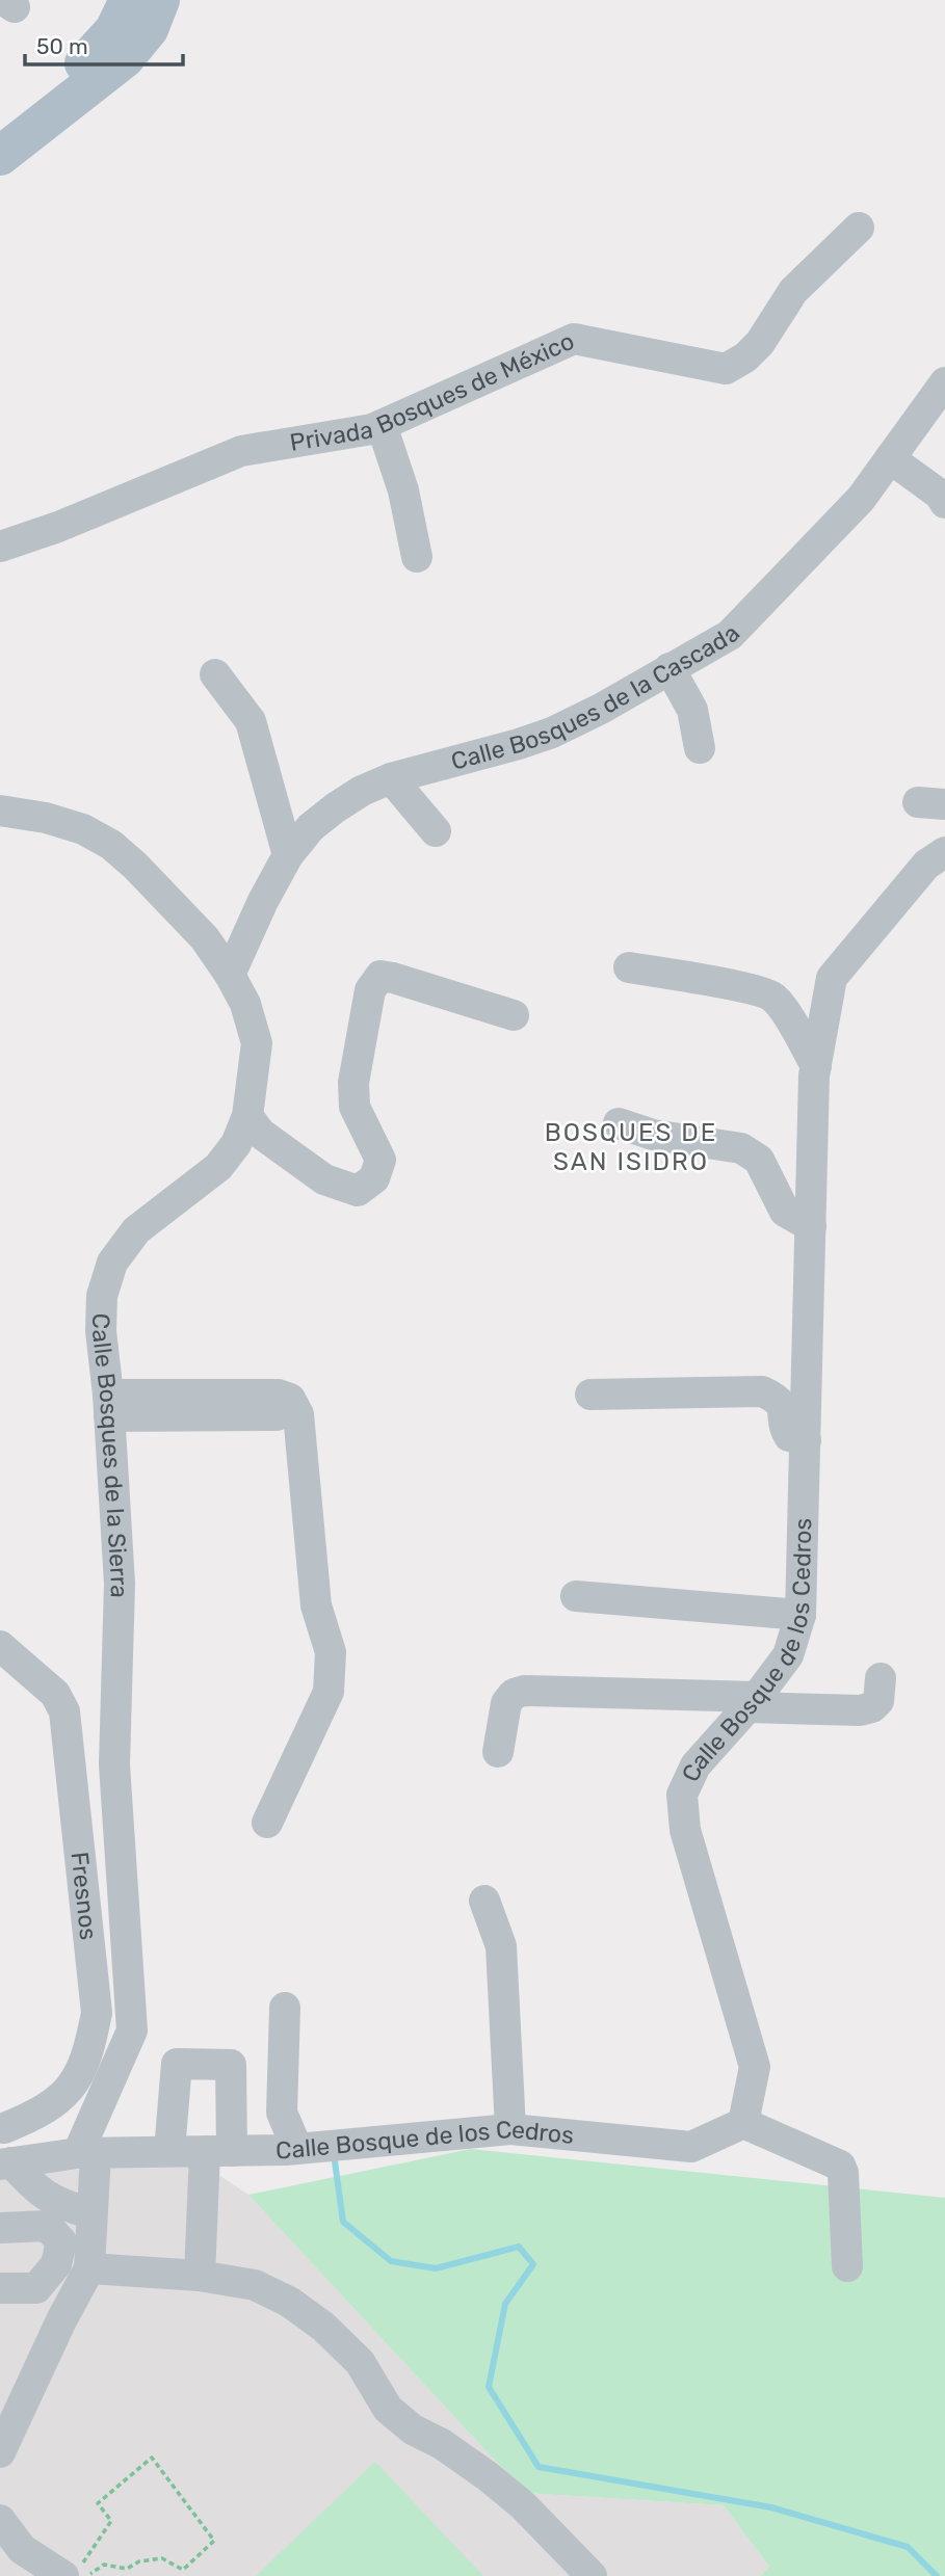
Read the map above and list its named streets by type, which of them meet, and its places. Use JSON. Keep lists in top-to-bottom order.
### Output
{
  "streets": {
    "street": [
      "Privada Bosques de México",
      "Calle Bosques de la Cascada",
      "Calle Bosques de la Sierra",
      "Calle Bosque de los Cedros",
      "Fresnos"
    ]
  },
  "crossings": [
    ["Calle Bosques de la Cascada", "Calle Bosques de la Sierra"],
    ["Calle Bosques de la Sierra", "Calle Bosque de los Cedros"]
  ],
  "districts": ["BOSQUES DE SAN ISIDRO"],
  "scale_bar": "50 m"
}
